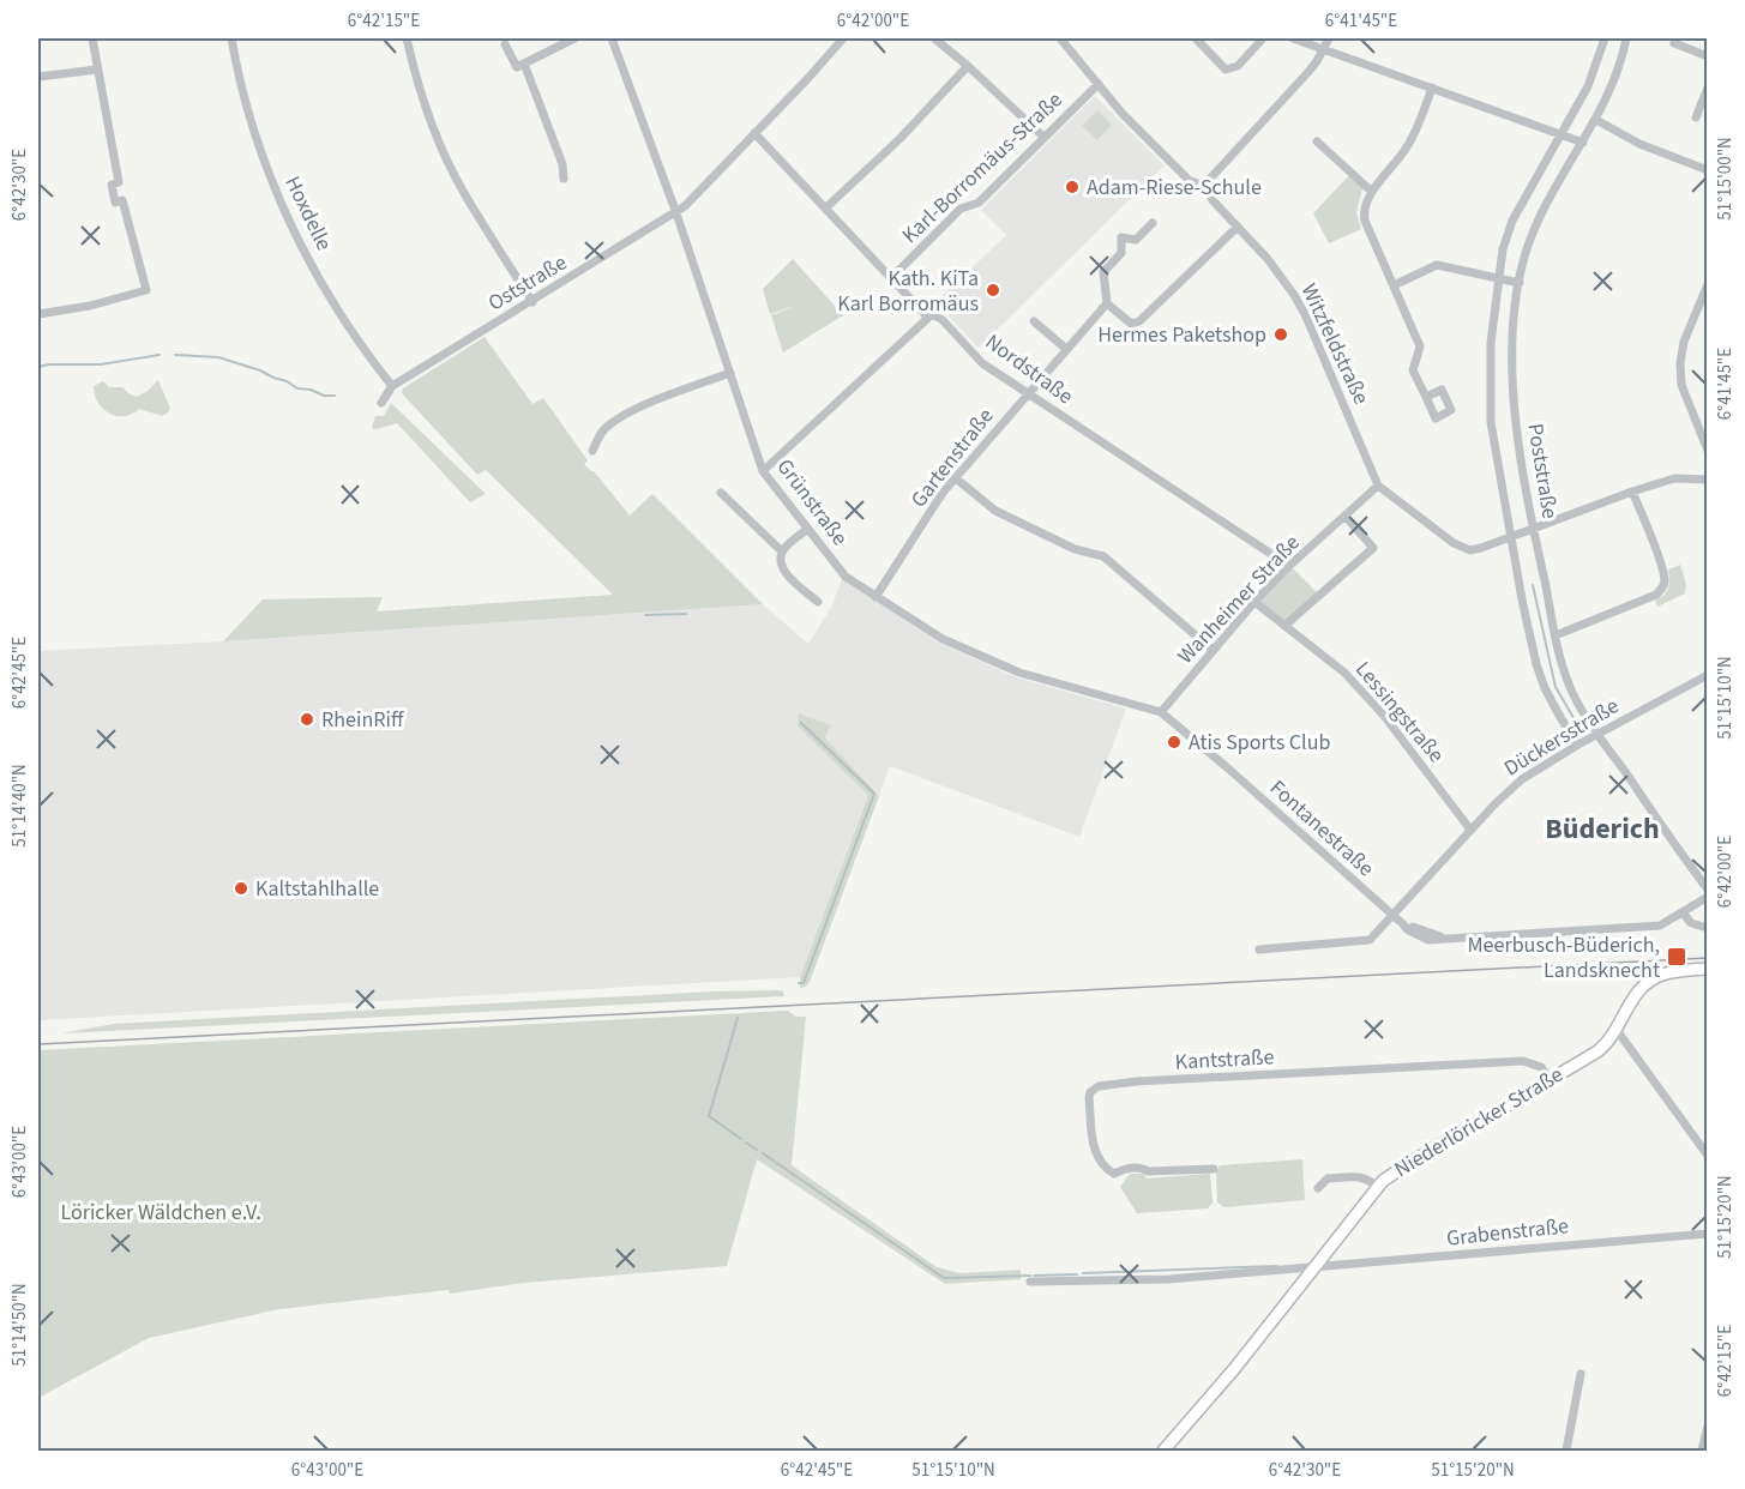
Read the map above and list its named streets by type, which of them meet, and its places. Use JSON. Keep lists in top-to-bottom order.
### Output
{
  "streets": {
    "main road": ["Niederlöricker Straße"],
    "street": [
      "Karl-Borromäus-Straße",
      "Hoxdelle",
      "Oststraße",
      "Witzfeldstraße",
      "Nordstraße",
      "Gartenstraße",
      "Poststraße",
      "Grünstraße",
      "Wanheimer Straße",
      "Lessingstraße",
      "Dückersstraße",
      "Fontanestraße",
      "Kantstraße",
      "Grabenstraße"
    ]
  },
  "crossings": [
    ["Karl-Borromäus-Straße", "Witzfeldstraße"],
    ["Karl-Borromäus-Straße", "Nordstraße"],
    ["Hoxdelle", "Oststraße"],
    ["Oststraße", "Nordstraße"],
    ["Oststraße", "Grünstraße"],
    ["Witzfeldstraße", "Wanheimer Straße"],
    ["Nordstraße", "Gartenstraße"],
    ["Nordstraße", "Wanheimer Straße"],
    ["Gartenstraße", "Grünstraße"],
    ["Poststraße", "Dückersstraße"],
    ["Grünstraße", "Wanheimer Straße"],
    ["Grünstraße", "Fontanestraße"],
    ["Wanheimer Straße", "Lessingstraße"],
    ["Wanheimer Straße", "Fontanestraße"],
    ["Lessingstraße", "Dückersstraße"],
    ["Dückersstraße", "Fontanestraße"],
    ["Kantstraße", "Niederlöricker Straße"],
    ["Niederlöricker Straße", "Grabenstraße"]
  ],
  "districts": ["Büderich"],
  "parks": ["Löricker Wäldchen e.V."],
  "places": {
    "other": [
      "Adam-Riese-Schule",
      "Kath. KiTa Karl Borromäus",
      "Hermes Paketshop",
      "RheinRiff",
      "Atis Sports Club",
      "Kaltstahlhalle"
    ],
    "transit": ["Meerbusch-Büderich, Landsknecht"]
  },
  "coordinates": [
    "6°42'15\"E",
    "6°42'00\"E",
    "6°41'45\"E",
    "51°15'00\"N",
    "6°42'30\"E",
    "6°42'45\"E",
    "51°15'10\"N",
    "51°14'40\"N",
    "6°43'00\"E",
    "51°15'20\"N",
    "51°14'50\"N"
  ]
}
